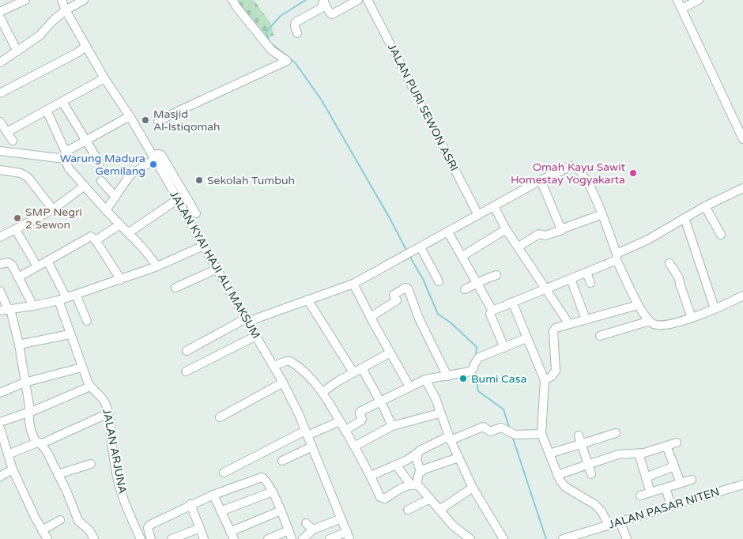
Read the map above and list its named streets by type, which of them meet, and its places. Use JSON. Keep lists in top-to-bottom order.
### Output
{
  "streets": {
    "street": [
      "JALAN PURI SEWON ASRI",
      "JALAN KYAI HAJI ALI MAKSUM",
      "JALAN ARJUNA",
      "JALAN PASAR NITEN"
    ]
  },
  "places": [
    "Masjid Al-Istiqomah",
    "Warung Madura Gemilang",
    "Omah Kayu Sawit Homestay Yogyakarta",
    "Sekolah Tumbuh",
    "SMP Negri 2 Sewon",
    "Bumi Casa"
  ]
}
